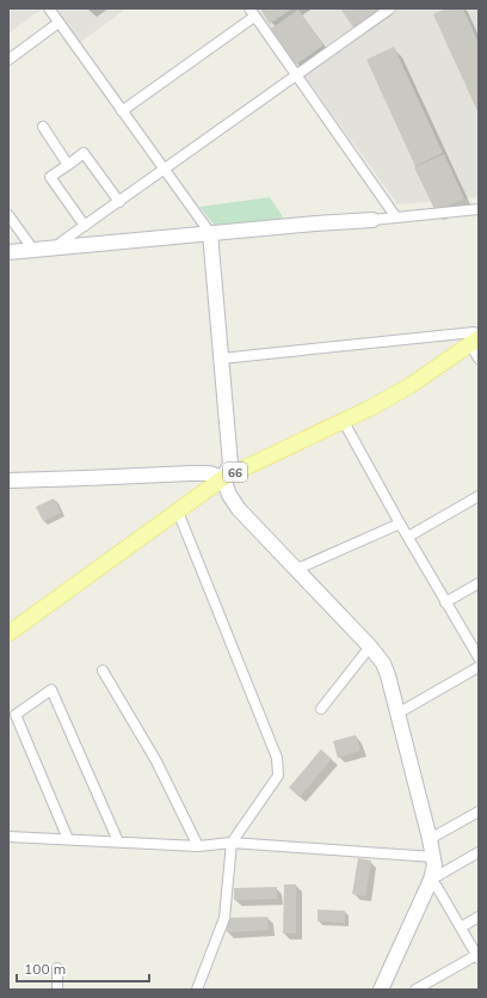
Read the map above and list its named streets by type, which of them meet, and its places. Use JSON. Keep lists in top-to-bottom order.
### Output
{
  "streets": {
    "main road": ["66"]
  },
  "scale_bar": "100 m"
}
